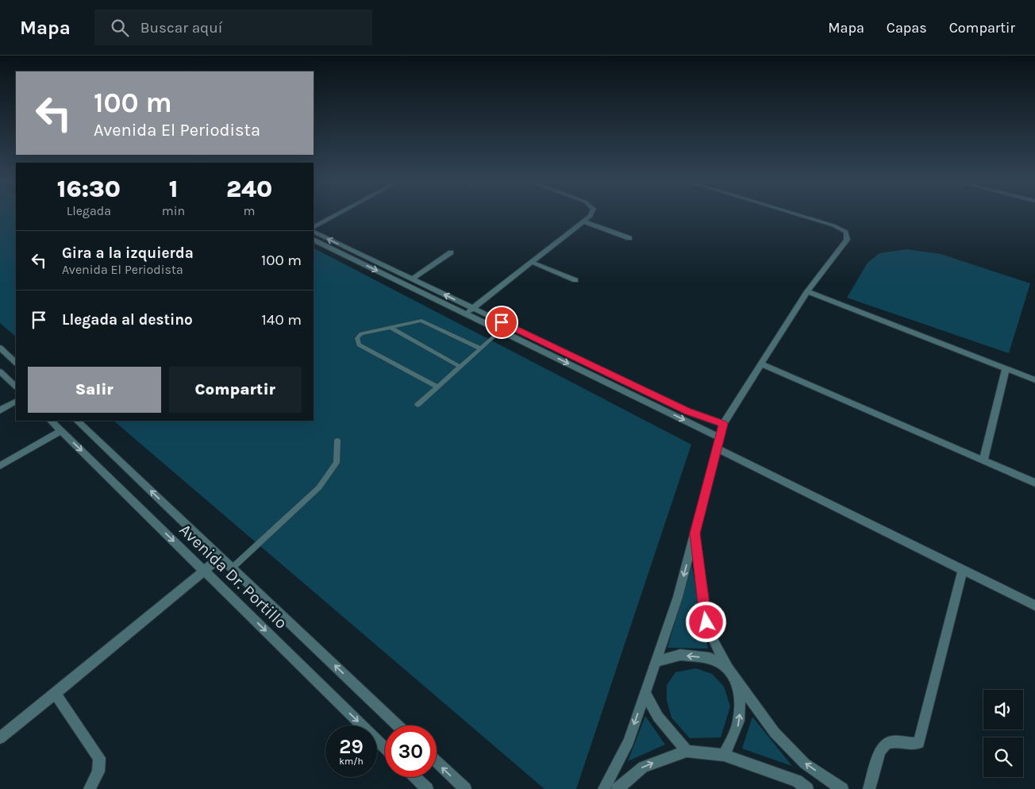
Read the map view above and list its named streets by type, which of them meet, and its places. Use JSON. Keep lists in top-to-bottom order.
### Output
{
  "streets": {
    "street": ["Avenida Dr. Portillo"]
  },
  "page": {
    "header": "Mapa",
    "search": "Buscar aquí",
    "nav": ["Mapa", "Capas", "Compartir"],
    "turn": ["100 m", "Avenida El Periodista"],
    "eta": [
      "16:30",
      "Llegada",
      "1",
      "min",
      "240",
      "m"
    ],
    "list": [
      {
        "name": "Gira a la izquierda",
        "note": "Avenida El Periodista",
        "value": "100 m"
      },
      {
        "name": "Llegada al destino",
        "value": "140 m"
      }
    ],
    "buttons": ["Salir", "Compartir"],
    "speed": "29 km/h",
    "limit": "30"
  }
}
